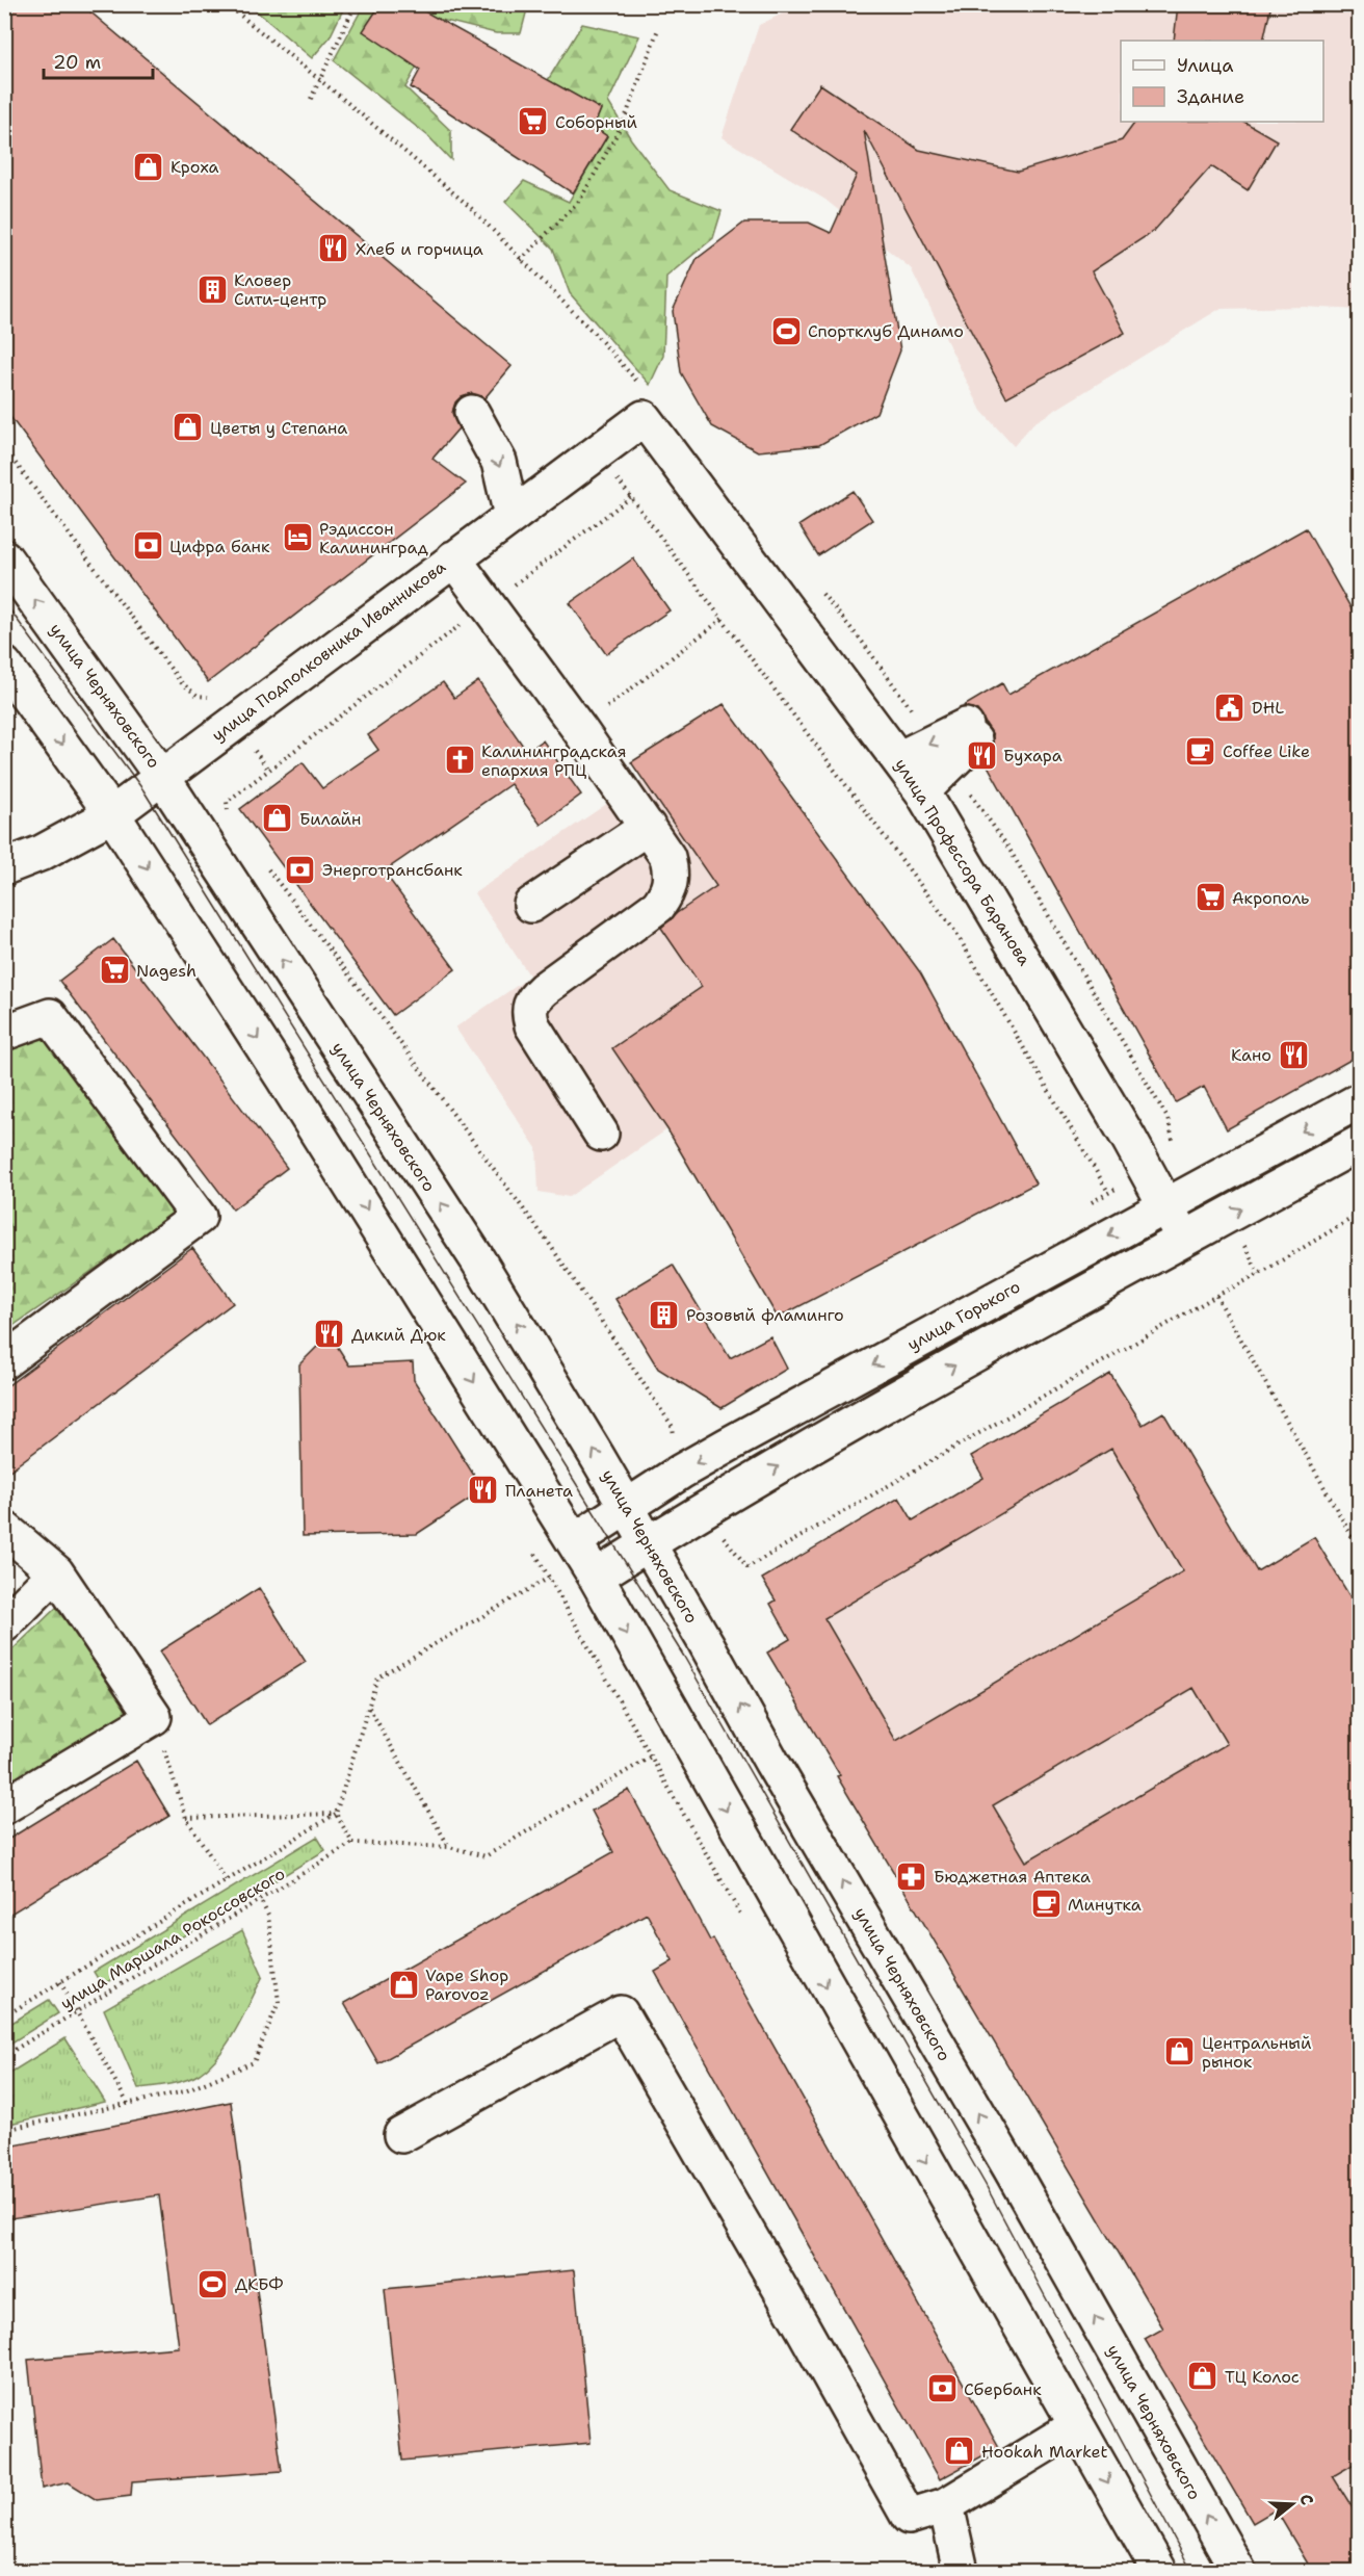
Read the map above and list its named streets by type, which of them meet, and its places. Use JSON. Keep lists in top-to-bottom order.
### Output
{
  "streets": {
    "main road": [
      "улица Подполковника Иванникова",
      "улица Черняховского",
      "улица Профессора Баранова",
      "улица Горького"
    ],
    "path": ["улица Маршала Рокоссовского"]
  },
  "crossings": [
    ["улица Подполковника Иванникова", "улица Черняховского"],
    ["улица Подполковника Иванникова", "улица Профессора Баранова"],
    ["улица Черняховского", "улица Горького"],
    ["улица Профессора Баранова", "улица Горького"]
  ],
  "places": {
    "supermarket": ["Соборный", "Акрополь", "Nagesh"],
    "shop": [
      "Кроха",
      "Цветы у Степана",
      "Билайн",
      "Vape Shop Parovoz",
      "Центральный рынок",
      "ТЦ Колос",
      "Hookah Market"
    ],
    "restaurant": [
      "Хлеб и горчица",
      "Бухара",
      "Кано",
      "Дикий Дюк",
      "Планета"
    ],
    "building": ["Кловер Сити-центр", "Розовый фламинго"],
    "sports": ["Спортклуб Динамо", "ДКБФ"],
    "hotel": ["Рэдиссон Калининград"],
    "bank": ["Цифра банк", "Энерготрансбанк", "Сбербанк"],
    "public building": ["DHL"],
    "cafe": ["Coffee Like", "Минутка"],
    "church": ["Калининградская епархия РПЦ"],
    "pharmacy": ["Бюджетная Аптека"]
  },
  "legend": ["Улица", "Здание"],
  "scale_bar": "20 m",
  "north": "right"
}
